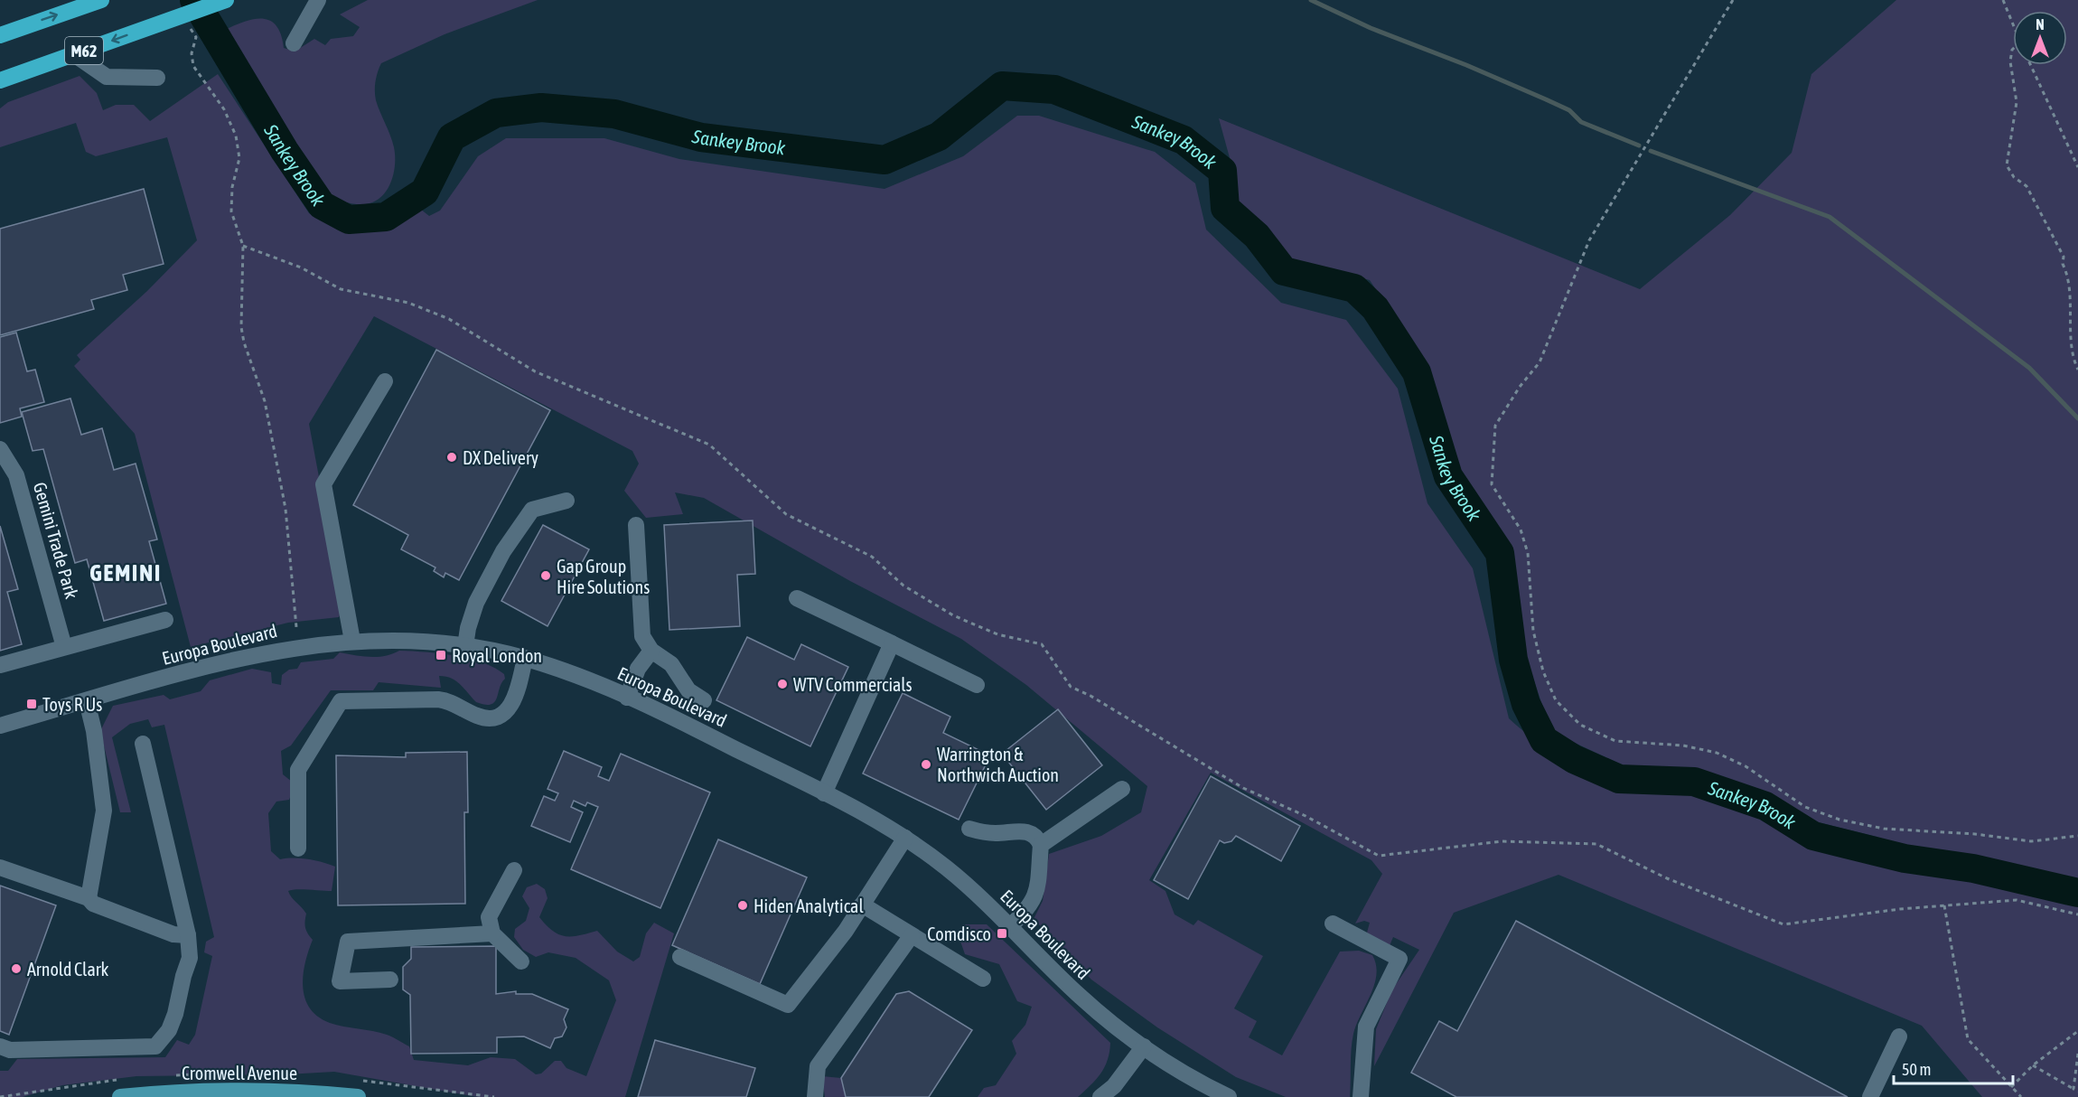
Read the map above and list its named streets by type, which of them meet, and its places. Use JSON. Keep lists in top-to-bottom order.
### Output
{
  "streets": {
    "highway": ["M62"],
    "main road": ["Cromwell Avenue"],
    "street": ["Gemini Trade Park", "Europa Boulevard"]
  },
  "districts": ["GEMINI"],
  "water": ["Sankey Brook"],
  "places": {
    "other": [
      "DX Delivery",
      "Gap Group Hire Solutions",
      "WTV Commercials",
      "Warrington & Northwich Auction",
      "Hiden Analytical",
      "Arnold Clark"
    ],
    "transit": ["Royal London", "Toys R Us", "Comdisco"]
  },
  "scale_bar": "50 m",
  "north": "top"
}
